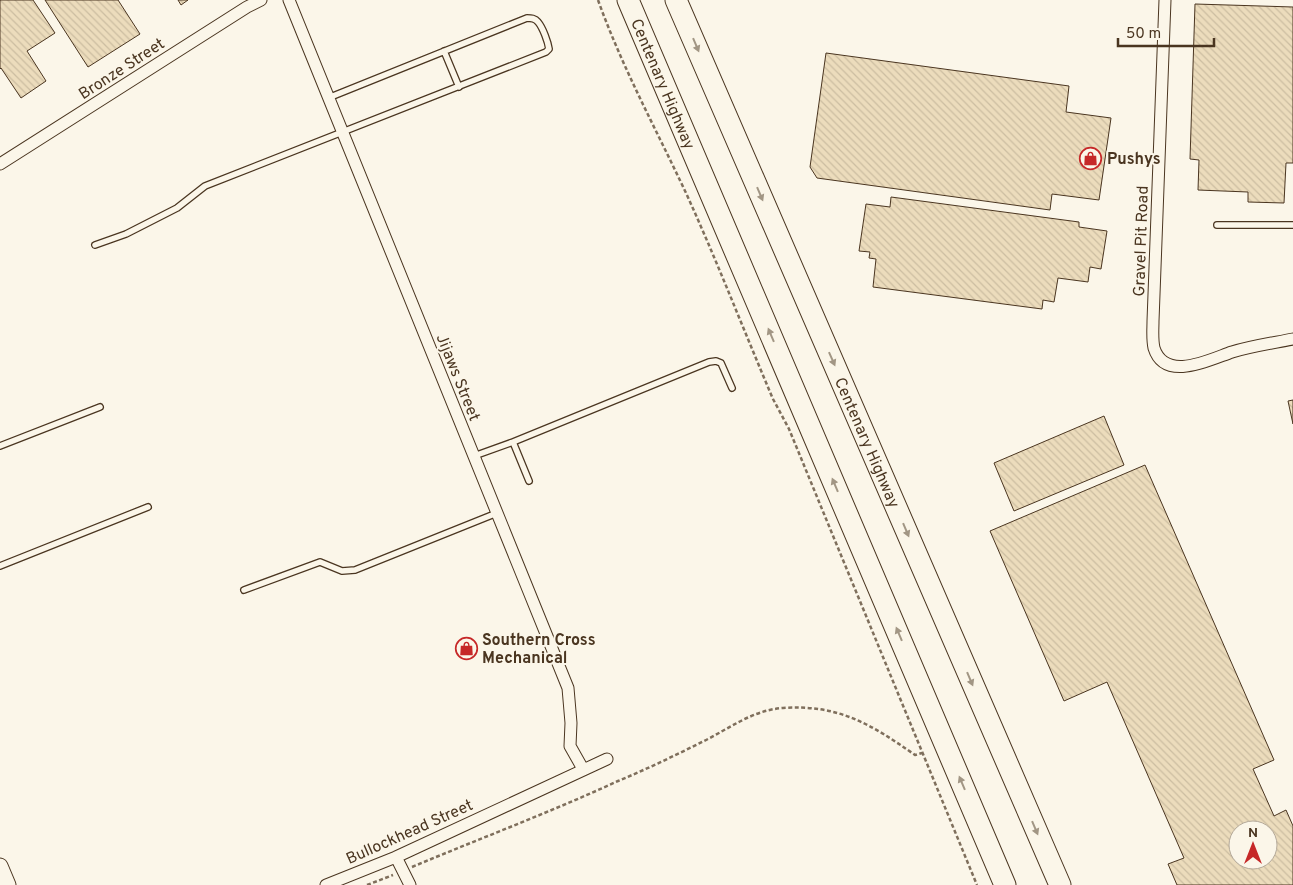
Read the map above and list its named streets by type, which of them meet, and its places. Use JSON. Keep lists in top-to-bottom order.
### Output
{
  "streets": {
    "highway": ["Centenary Highway"],
    "street": [
      "Bronze Street",
      "Gravel Pit Road",
      "Jijaws Street",
      "Bullockhead Street"
    ]
  },
  "crossings": [
    ["Jijaws Street", "Bullockhead Street"]
  ],
  "places": {
    "shop": ["Pushys", "Southern Cross Mechanical"]
  },
  "scale_bar": "50 m",
  "north": "top"
}
